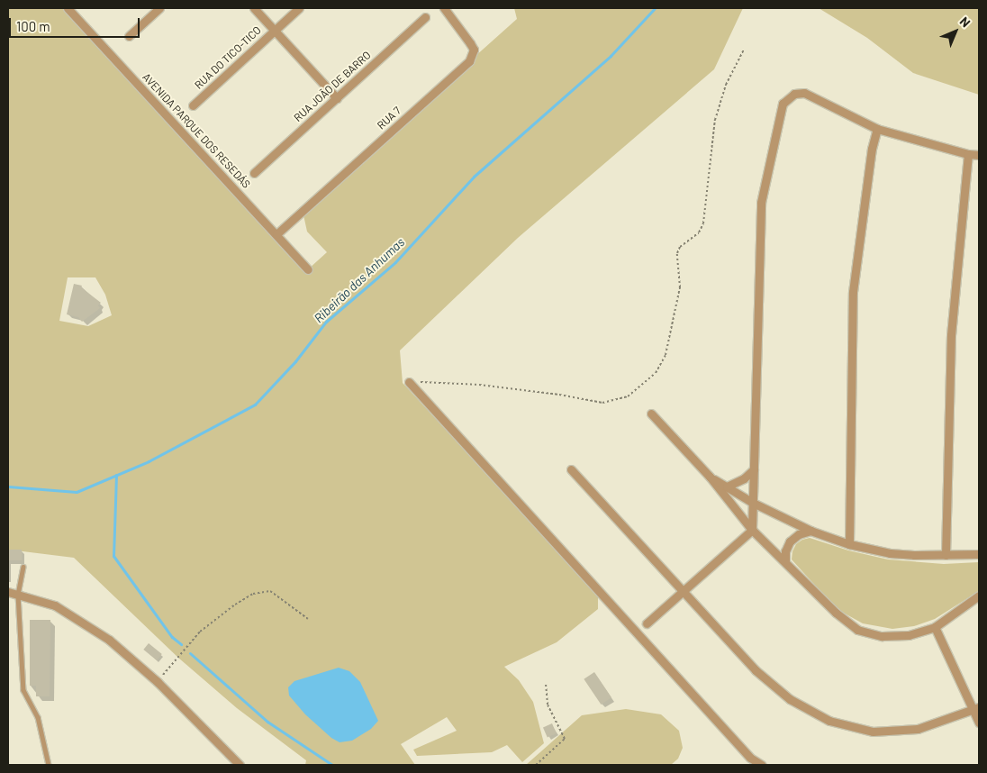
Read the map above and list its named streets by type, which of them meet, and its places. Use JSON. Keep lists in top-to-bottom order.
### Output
{
  "streets": {
    "street": [
      "RUA DO TICO-TICO",
      "RUA JOÃO DE BARRO",
      "RUA 7",
      "AVENIDA PARQUE DOS RESEDÁS"
    ]
  },
  "crossings": [
    ["RUA 7", "AVENIDA PARQUE DOS RESEDÁS"]
  ],
  "water": ["Ribeirão das Anhumas"],
  "scale_bar": "100 m",
  "north": "top right"
}
